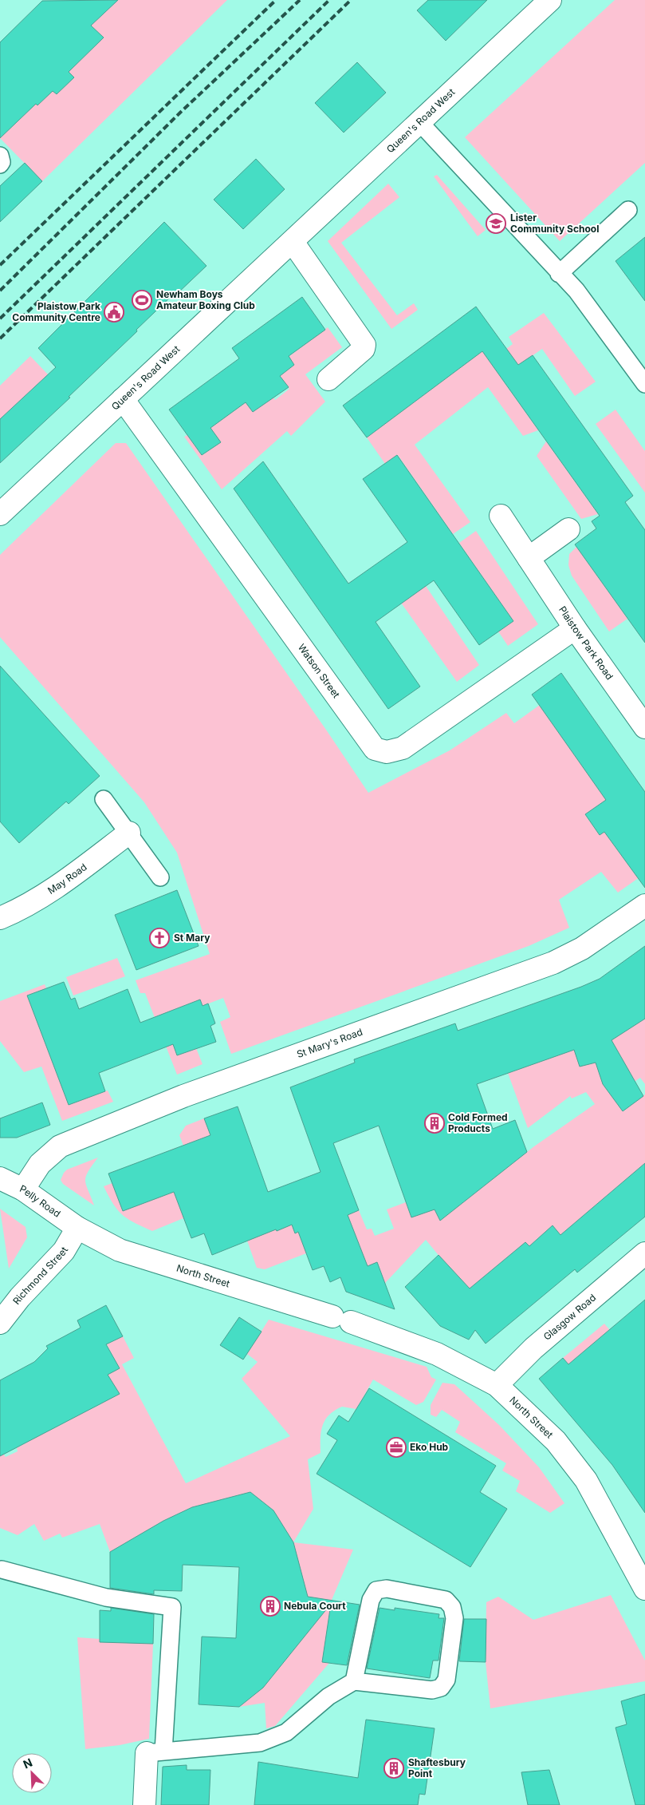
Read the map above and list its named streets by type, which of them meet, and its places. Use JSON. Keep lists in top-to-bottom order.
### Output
{
  "streets": {
    "street": [
      "Queen's Road West",
      "Plaistow Park Road",
      "Watson Street",
      "May Road",
      "St Mary's Road",
      "Pelly Road",
      "Richmond Street",
      "North Street",
      "Glasgow Road"
    ]
  },
  "crossings": [
    ["Queen's Road West", "Watson Street"],
    ["Plaistow Park Road", "Watson Street"],
    ["St Mary's Road", "Pelly Road"],
    ["Pelly Road", "Richmond Street"],
    ["Pelly Road", "North Street"],
    ["Richmond Street", "North Street"],
    ["North Street", "Glasgow Road"]
  ],
  "places": {
    "school or university": ["Lister Community School"],
    "sports": ["Newham Boys Amateur Boxing Club"],
    "public building": ["Plaistow Park Community Centre"],
    "church": ["St Mary"],
    "building": ["Cold Formed Products", "Nebula Court", "Shaftesbury Point"],
    "office": ["Eko Hub"]
  },
  "north": "top left"
}
